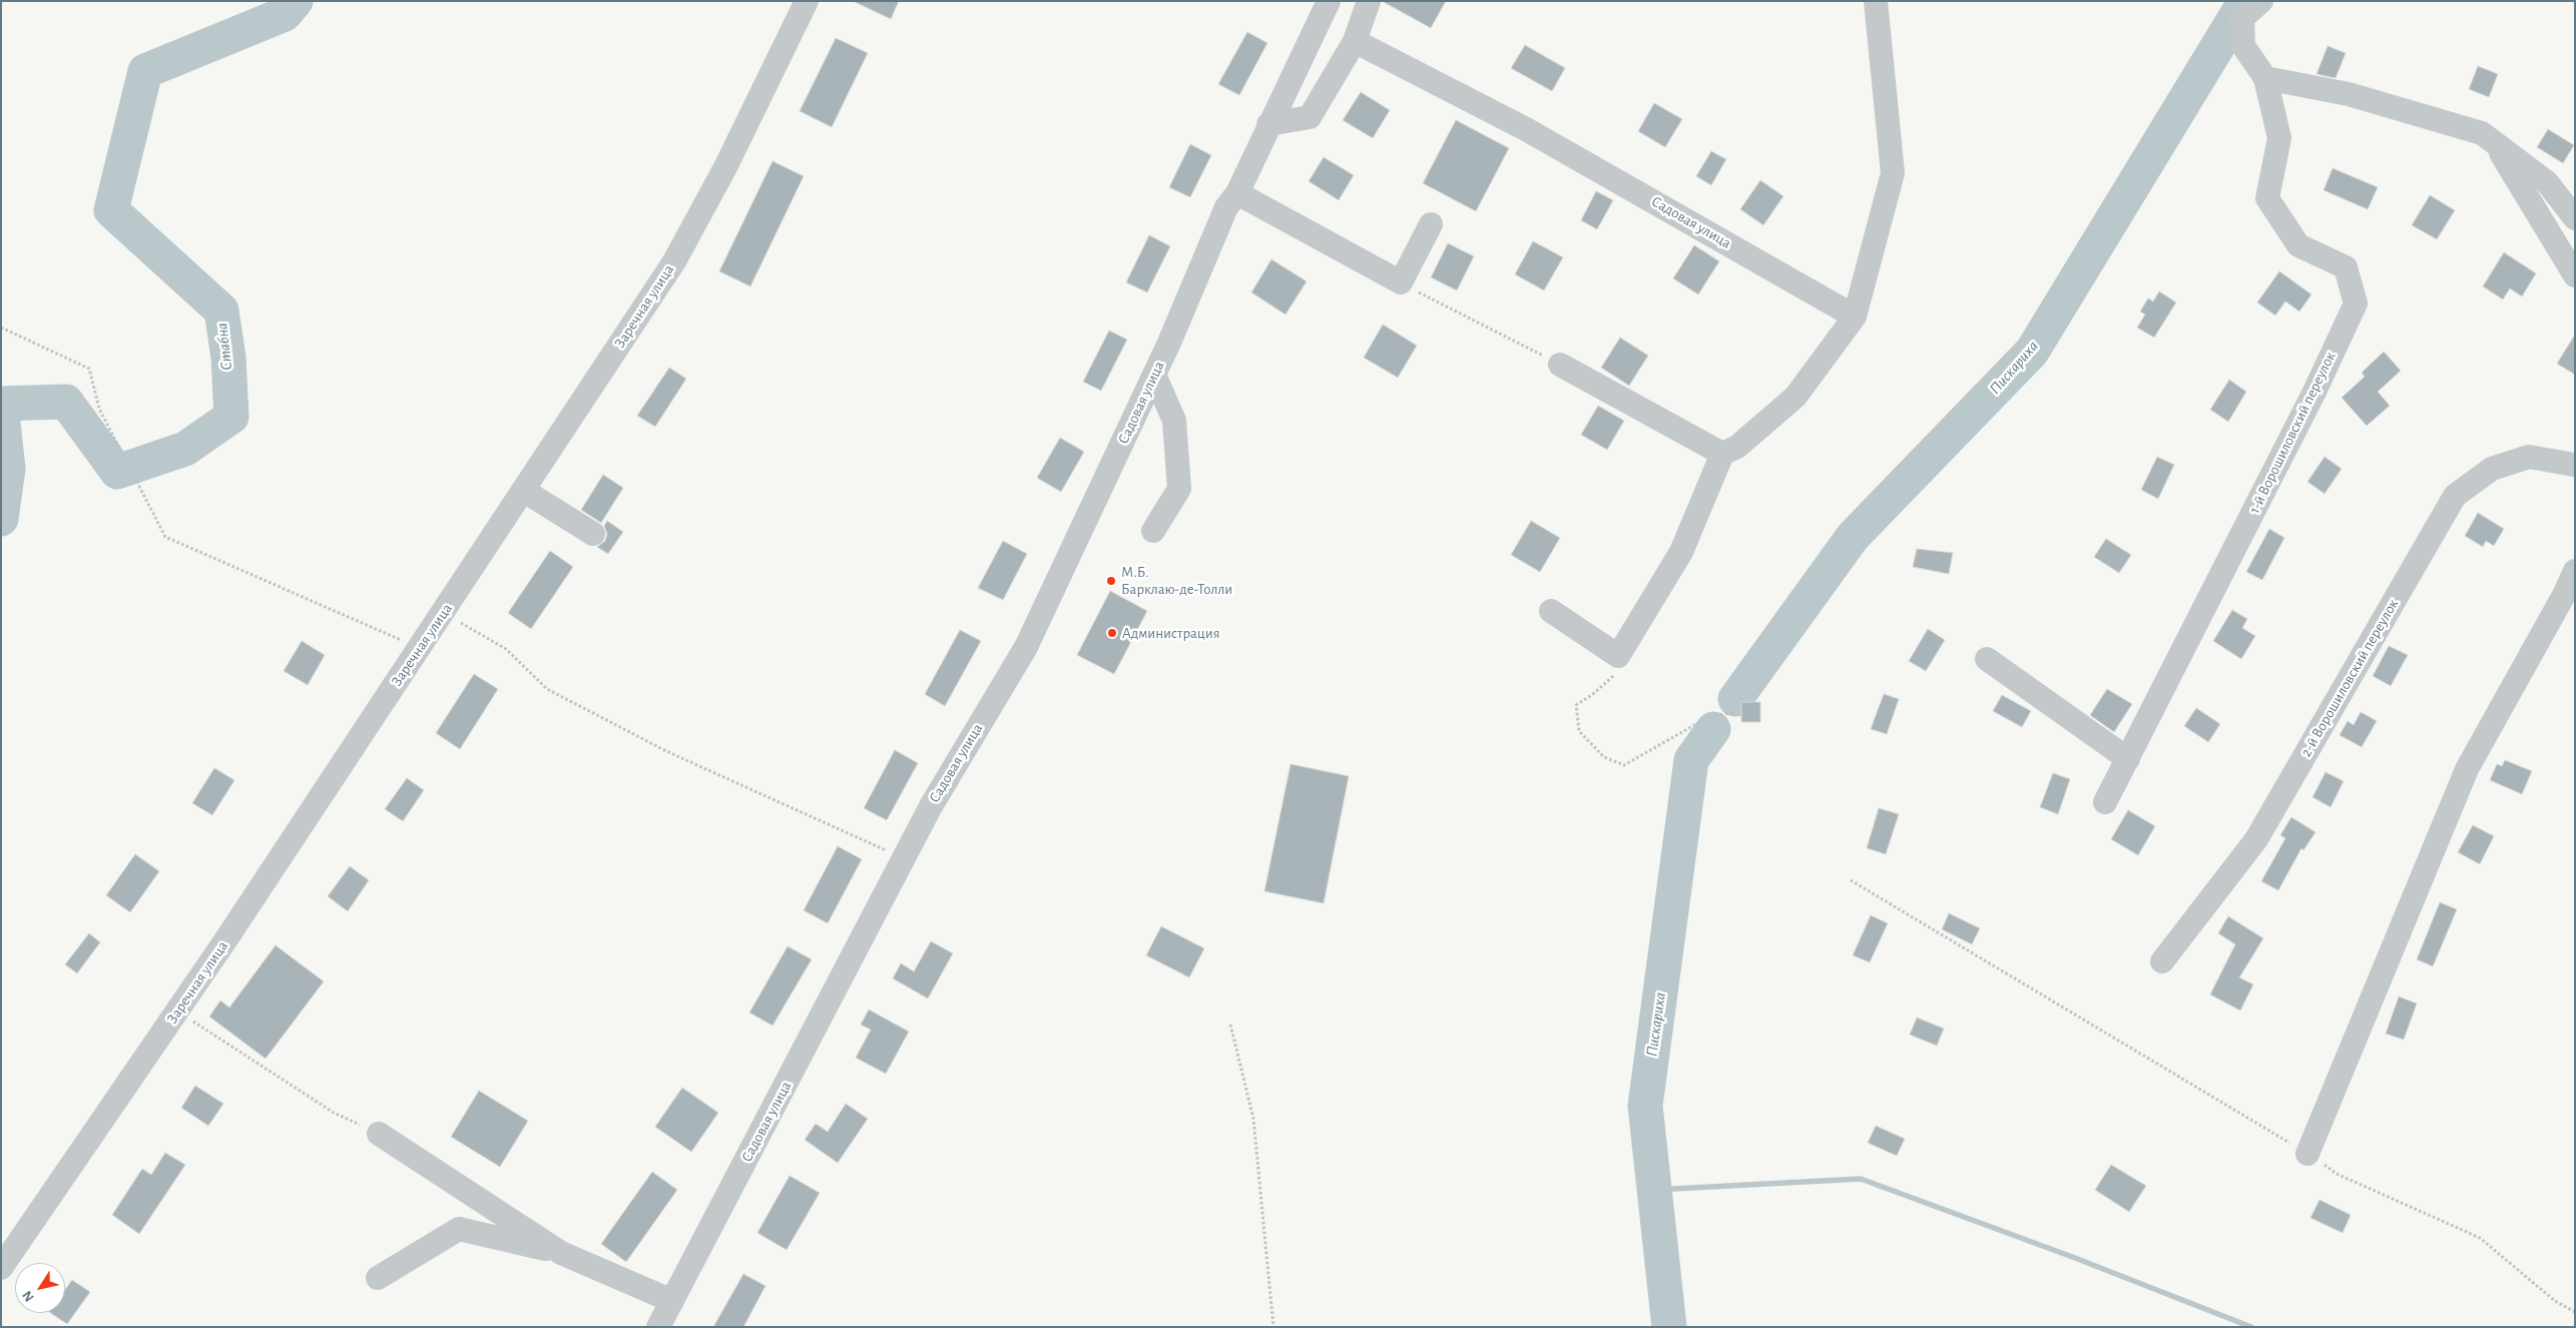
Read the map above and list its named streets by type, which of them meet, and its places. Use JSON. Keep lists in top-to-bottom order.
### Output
{
  "streets": {
    "street": [
      "Садовая улица",
      "Заречная улица",
      "1-й Ворошиловский переулок",
      "2-й Ворошиловский переулок"
    ]
  },
  "water": ["Стабна", "Пискариха"],
  "places": ["М.Б. Барклаю-де-Толли", "Администрация"],
  "north": "bottom left"
}
